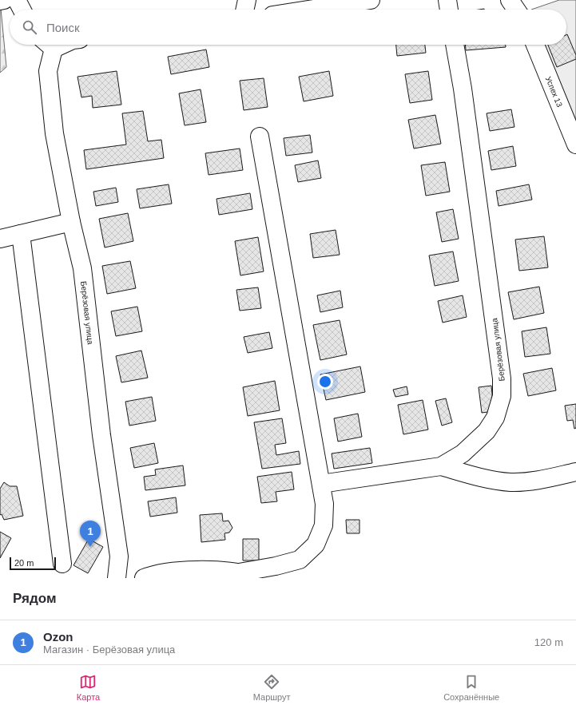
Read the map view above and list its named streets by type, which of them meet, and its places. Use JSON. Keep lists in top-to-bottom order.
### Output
{
  "streets": {
    "street": ["Успех 13", "Берёзовая улица"]
  },
  "scale_bar": "20 m",
  "page": {
    "search": "Поиск",
    "pins": "1",
    "scale": "20 m",
    "heading": "Рядом",
    "list": [
      {
        "mark": "1",
        "name": "Ozon",
        "note": "Магазин · Берёзовая улица",
        "value": "120 m"
      }
    ],
    "nav": ["Карта", "Маршрут", "Сохранённые"]
  }
}
